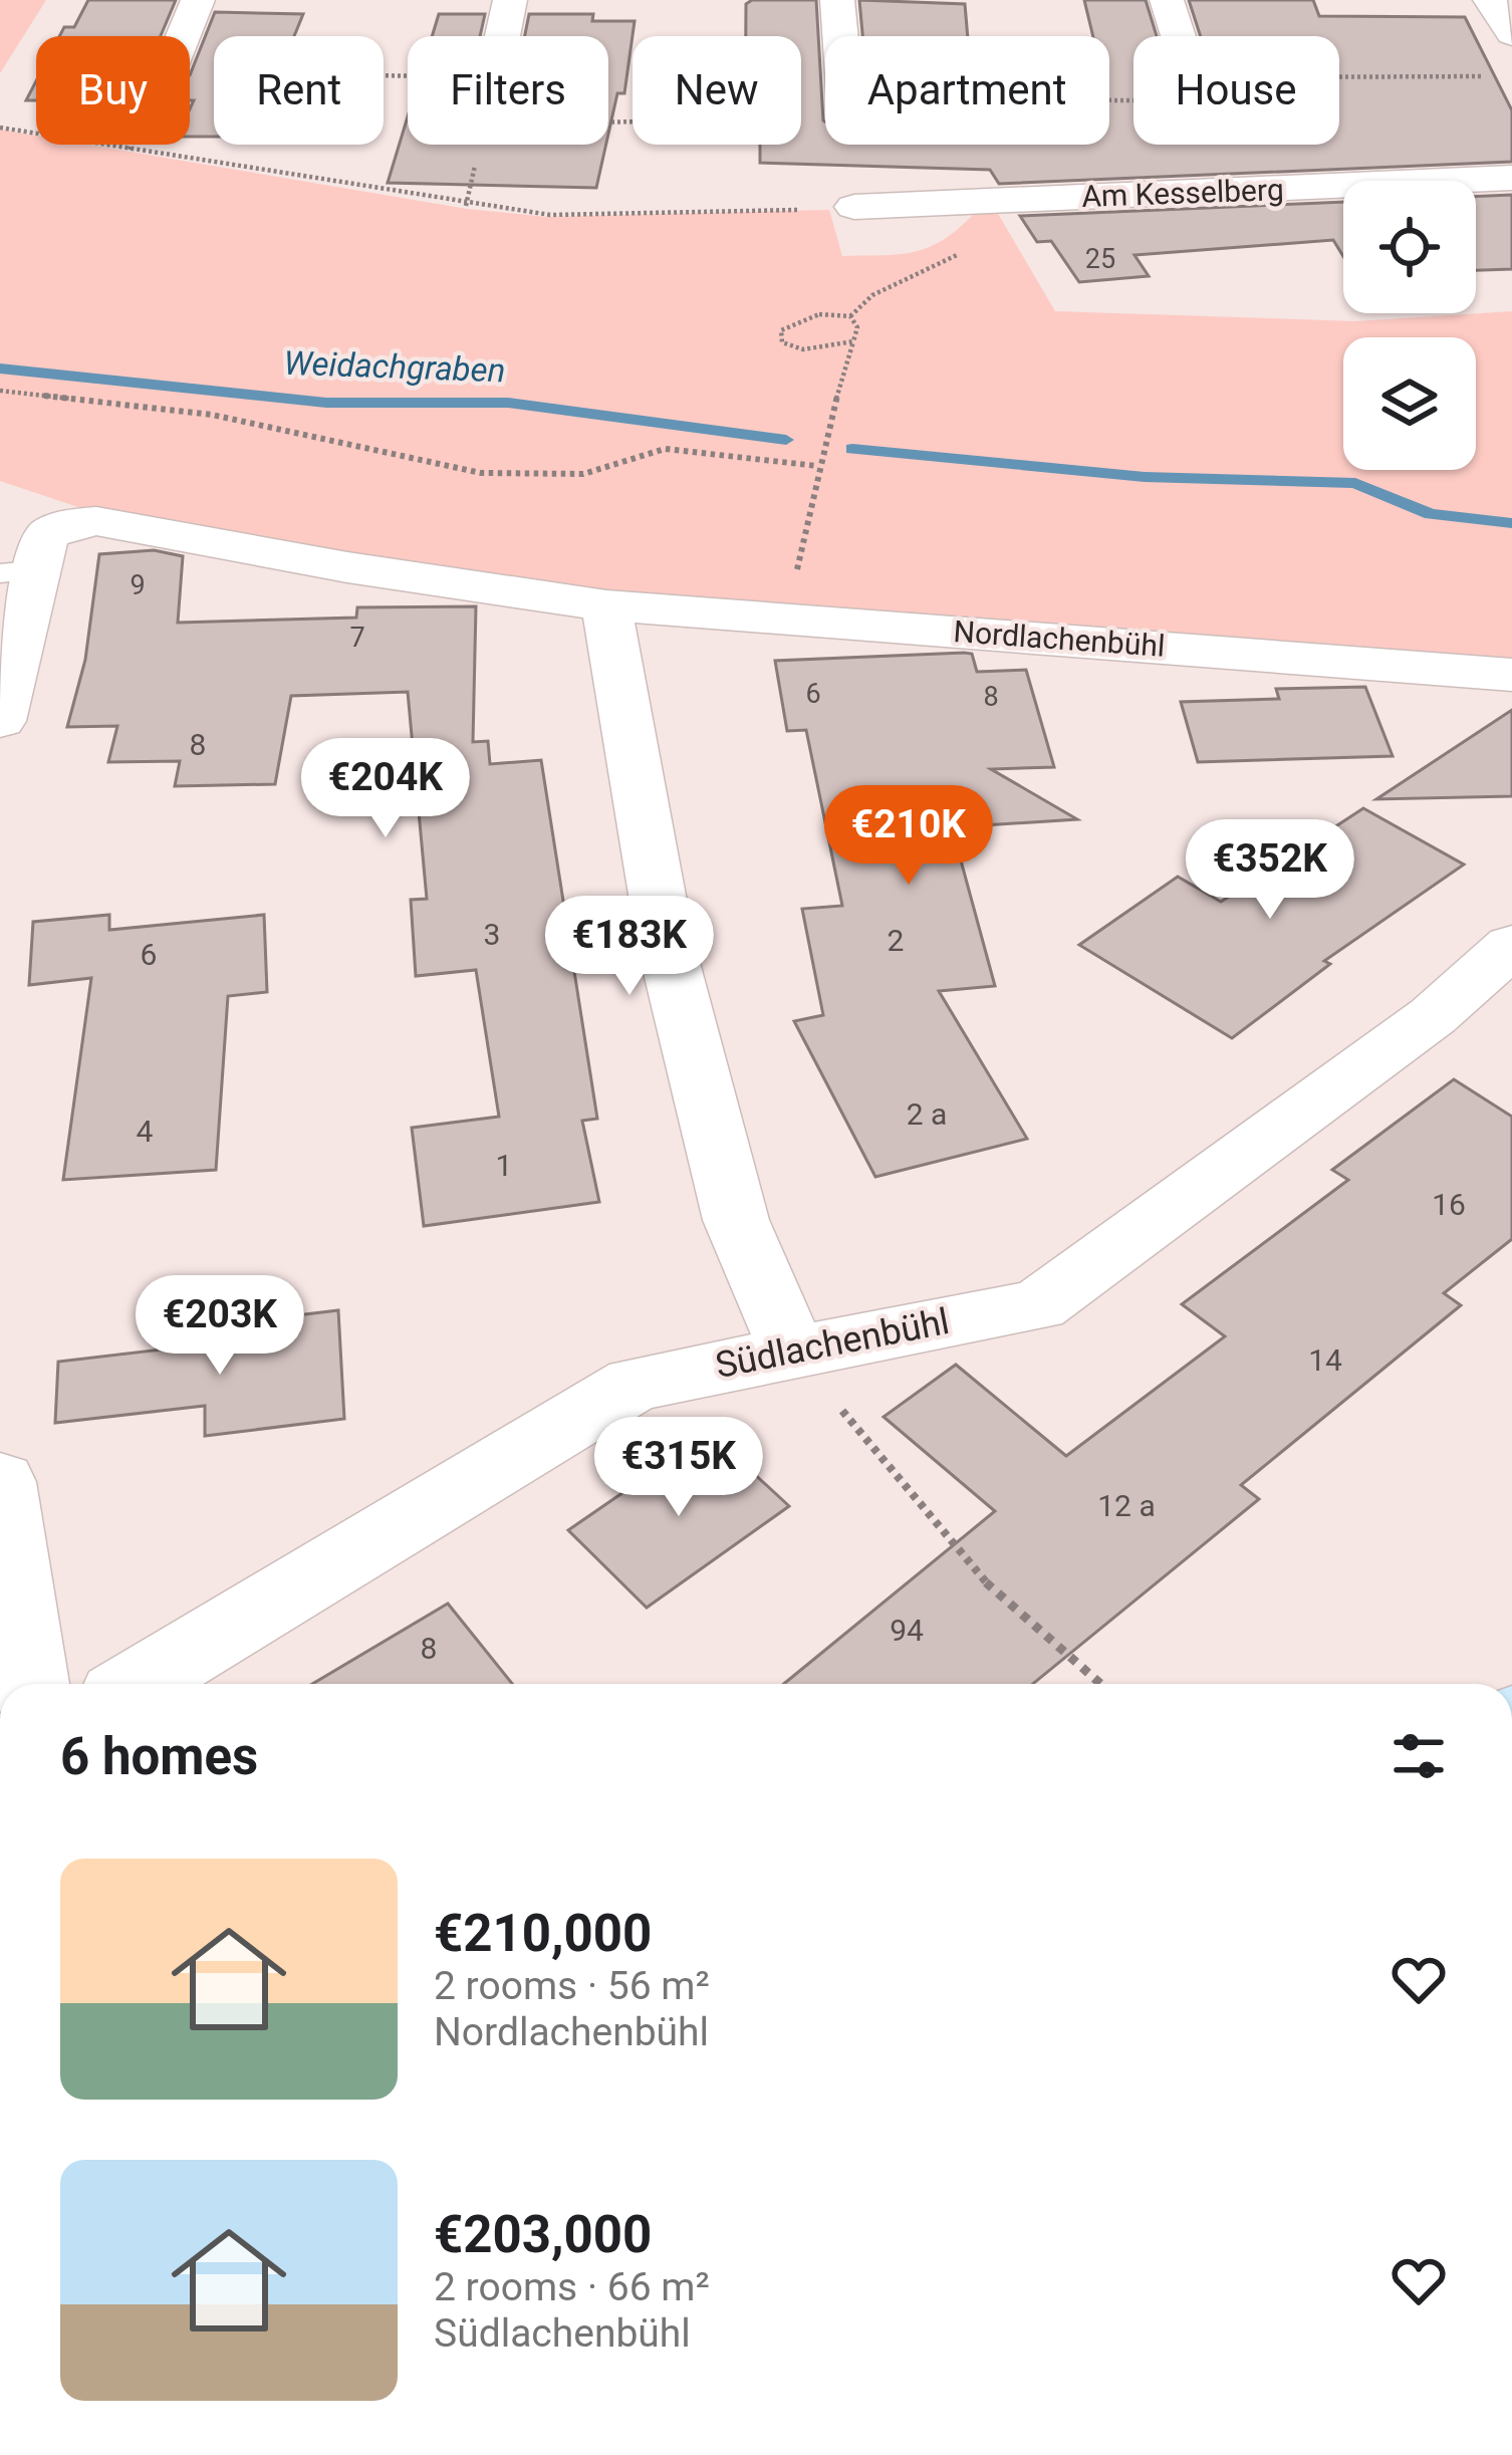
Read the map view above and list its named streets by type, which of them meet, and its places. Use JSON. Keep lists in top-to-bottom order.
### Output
{
  "streets": {
    "street": ["Am Kesselberg", "Nordlachenbühl", "Südlachenbühl"]
  },
  "water": ["Weidachgraben"],
  "house_numbers": [
    "25",
    "9",
    "7",
    "6",
    "8",
    "8",
    "3",
    "2",
    "6",
    "2 a",
    "4",
    "1",
    "16",
    "14",
    "12 a",
    "94",
    "8"
  ],
  "page": {
    "chip": [
      "Buy",
      "Rent",
      "Filters",
      "New",
      "Apartment",
      "House"
    ],
    "price": [
      "€204K",
      "€210K",
      "€352K",
      "€183K",
      "€203K",
      "€315K"
    ],
    "heading": "6 homes",
    "list": [
      {
        "name": "€210,000",
        "note": "2 rooms · 56 m² · Nordlachenbühl"
      },
      {
        "name": "€203,000",
        "note": "2 rooms · 66 m² · Südlachenbühl"
      }
    ]
  }
}
